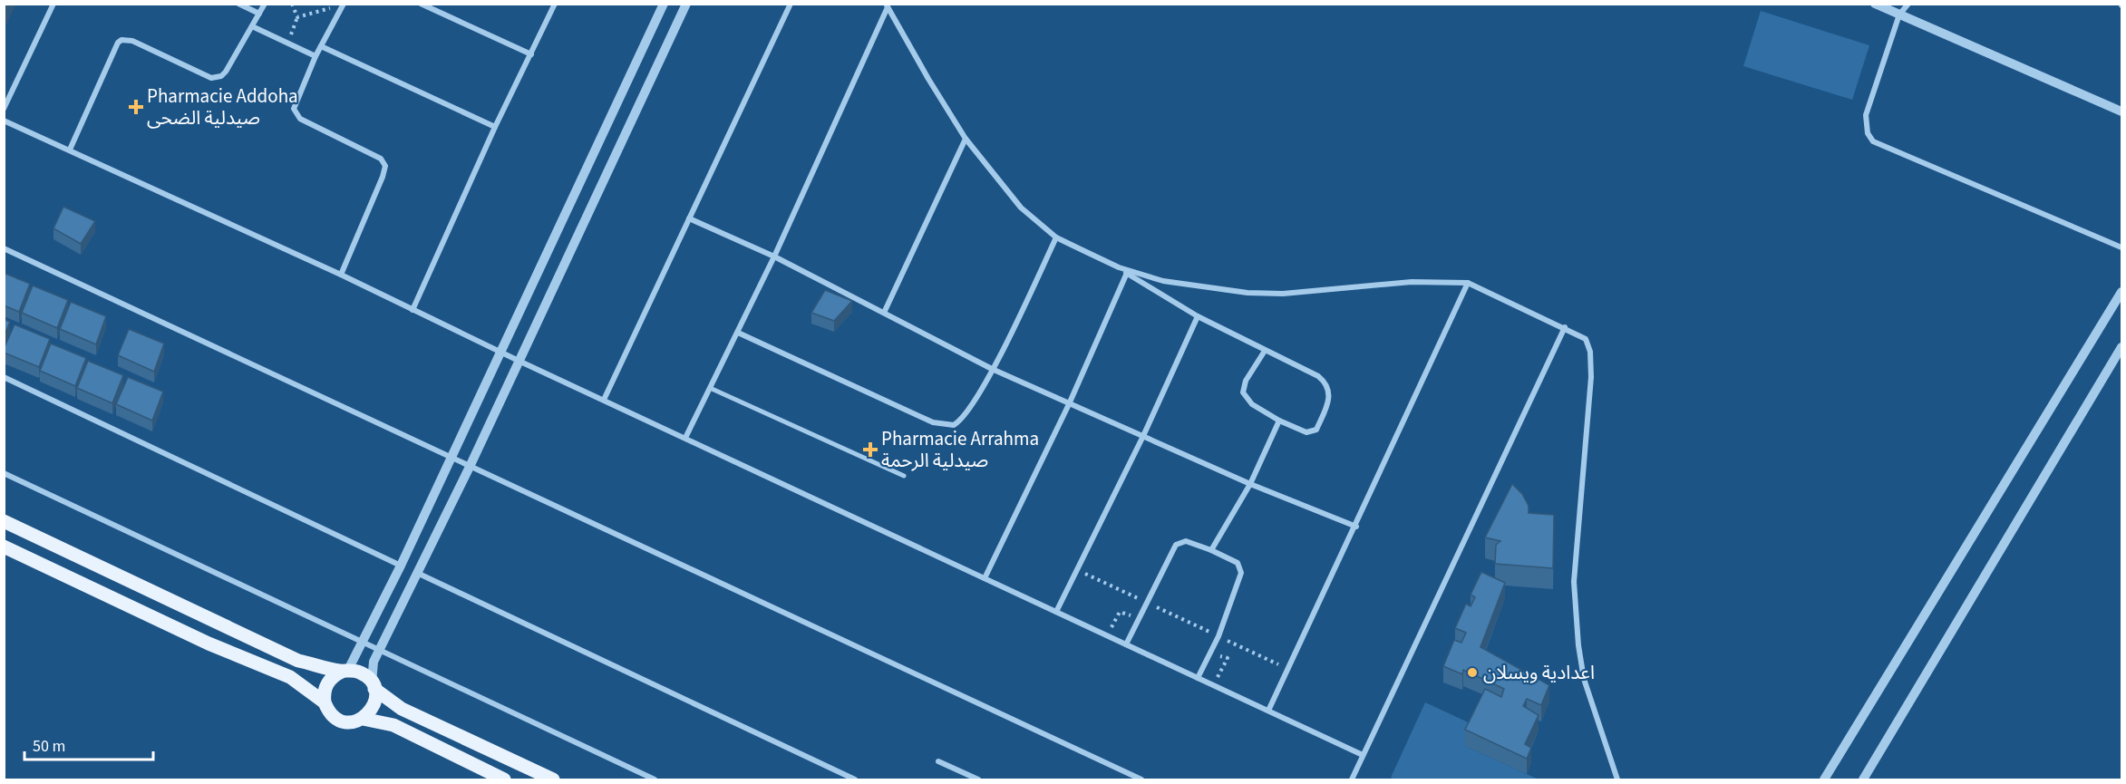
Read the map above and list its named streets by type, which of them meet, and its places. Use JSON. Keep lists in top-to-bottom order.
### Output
{
  "places": {
    "health": ["Pharmacie Addoha صيدلية الضحى", "Pharmacie Arrahma صيدلية الرحمة"],
    "other": ["اعدادية ويسلان"]
  },
  "scale_bar": "50 m"
}
